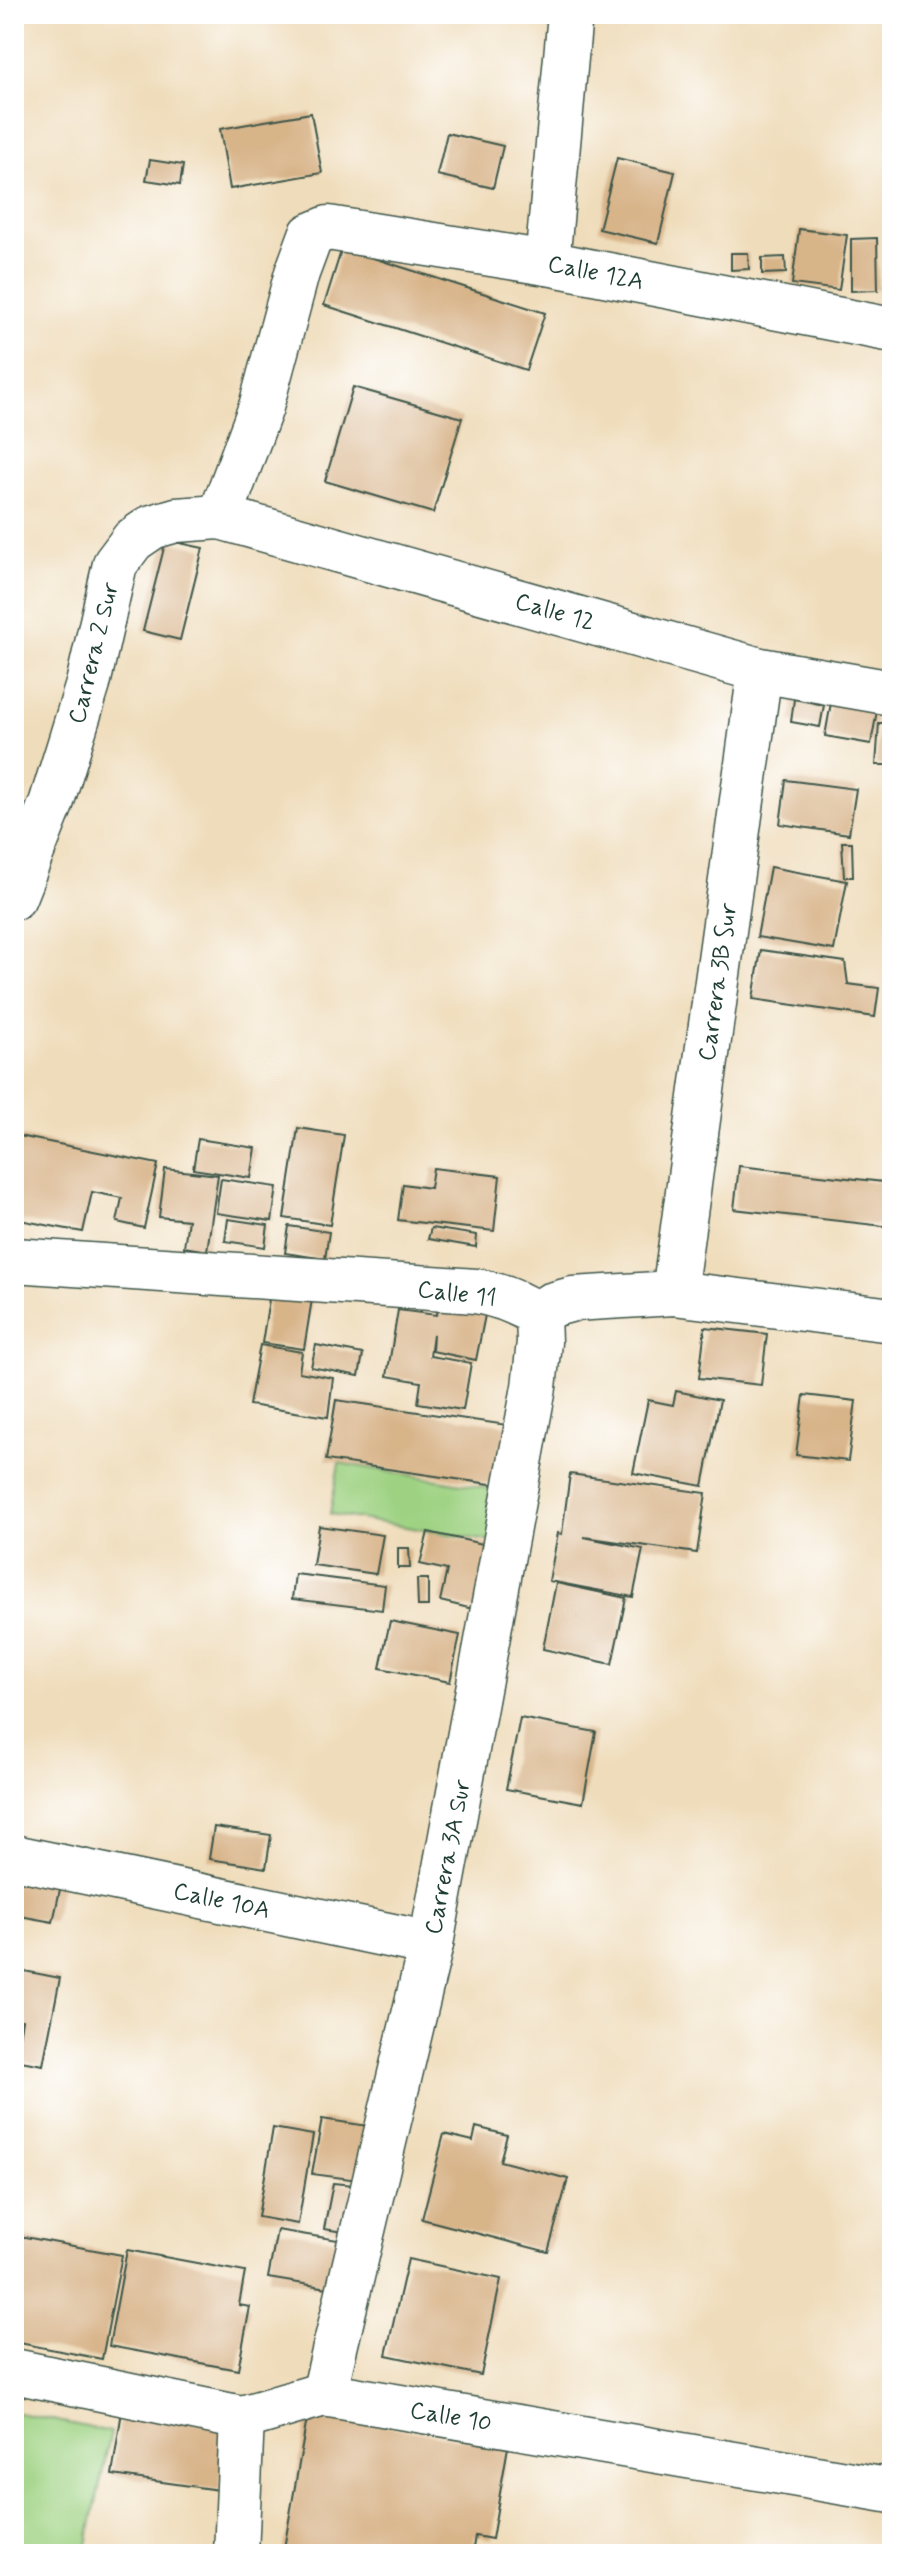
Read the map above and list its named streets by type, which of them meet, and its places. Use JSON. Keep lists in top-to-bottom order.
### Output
{
  "streets": {
    "street": [
      "Calle 12A",
      "Calle 12",
      "Carrera 2 Sur",
      "Carrera 3B Sur",
      "Calle 11",
      "Carrera 3A Sur",
      "Calle 10A",
      "Calle 10"
    ]
  },
  "crossings": [
    ["Calle 12A", "Calle 12"],
    ["Calle 12A", "Carrera 2 Sur"],
    ["Calle 12", "Carrera 2 Sur"],
    ["Calle 12", "Carrera 3B Sur"],
    ["Calle 11", "Carrera 3A Sur"],
    ["Carrera 3A Sur", "Calle 10A"],
    ["Carrera 3A Sur", "Calle 10"]
  ]
}
